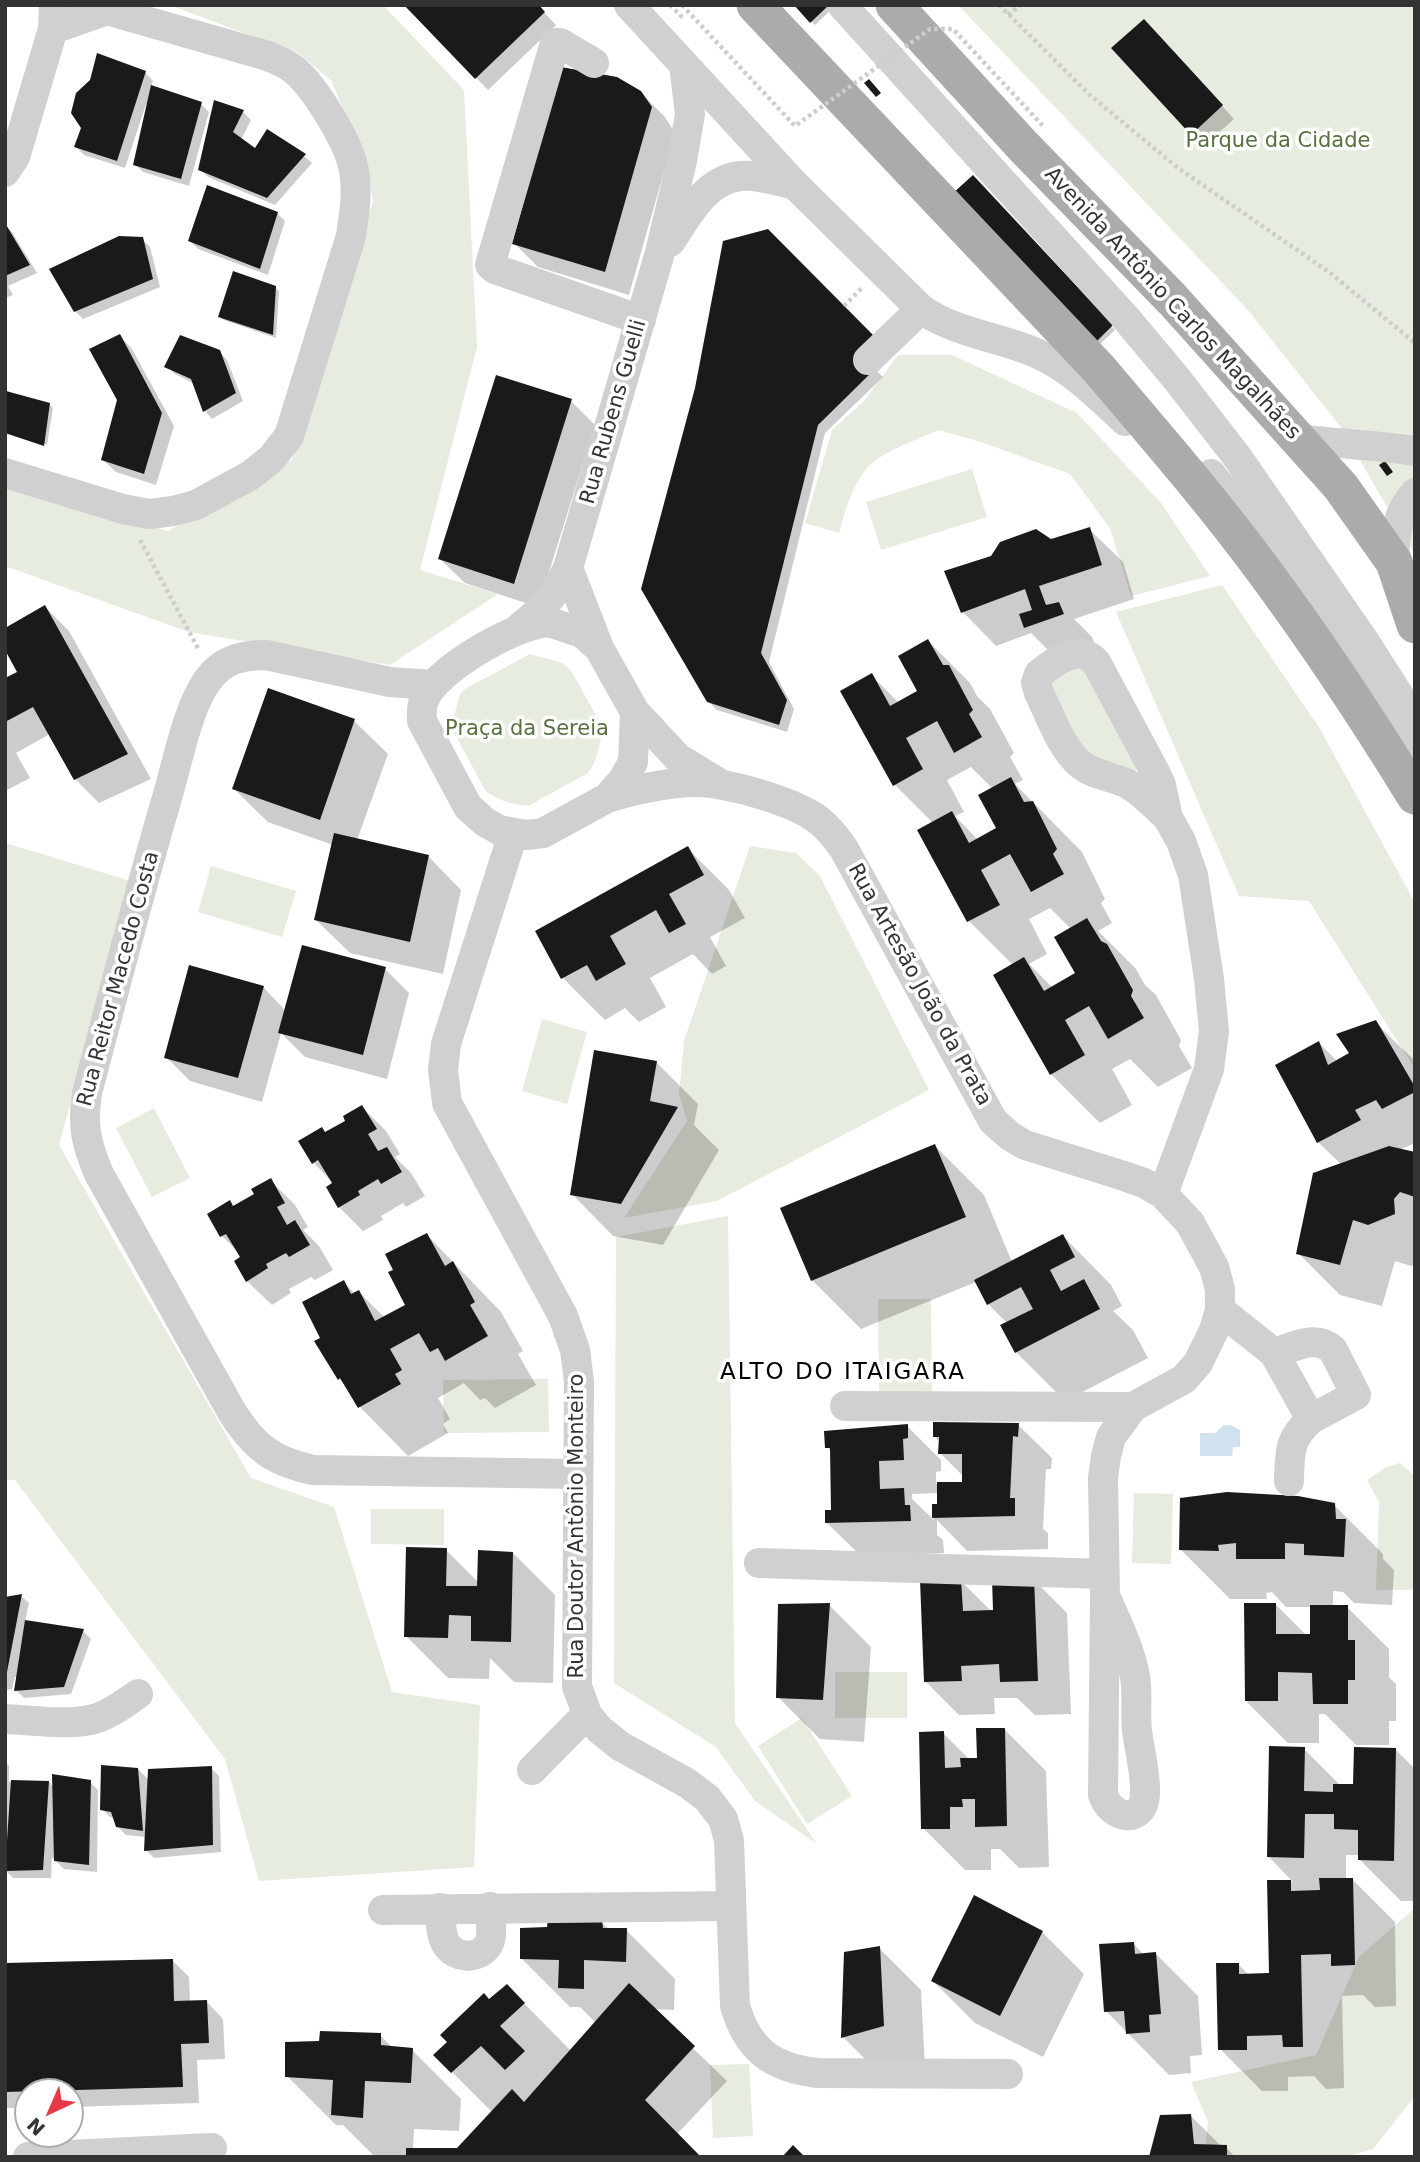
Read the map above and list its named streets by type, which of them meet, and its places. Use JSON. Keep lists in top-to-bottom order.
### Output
{
  "streets": {
    "main road": ["Avenida Antônio Carlos Magalhães"],
    "street": [
      "Rua Rubens Guelli",
      "Rua Reitor Macedo Costa",
      "Rua Artesão João da Prata",
      "Rua Doutor Antônio Monteiro"
    ]
  },
  "crossings": [
    ["Rua Rubens Guelli", "Rua Reitor Macedo Costa"],
    ["Rua Rubens Guelli", "Rua Artesão João da Prata"],
    ["Rua Rubens Guelli", "Rua Doutor Antônio Monteiro"],
    ["Rua Reitor Macedo Costa", "Rua Artesão João da Prata"],
    ["Rua Reitor Macedo Costa", "Rua Doutor Antônio Monteiro"],
    ["Rua Artesão João da Prata", "Rua Doutor Antônio Monteiro"]
  ],
  "districts": ["ALTO DO ITAIGARA"],
  "parks": ["Parque da Cidade", "Praça da Sereia"],
  "north": "bottom left"
}
